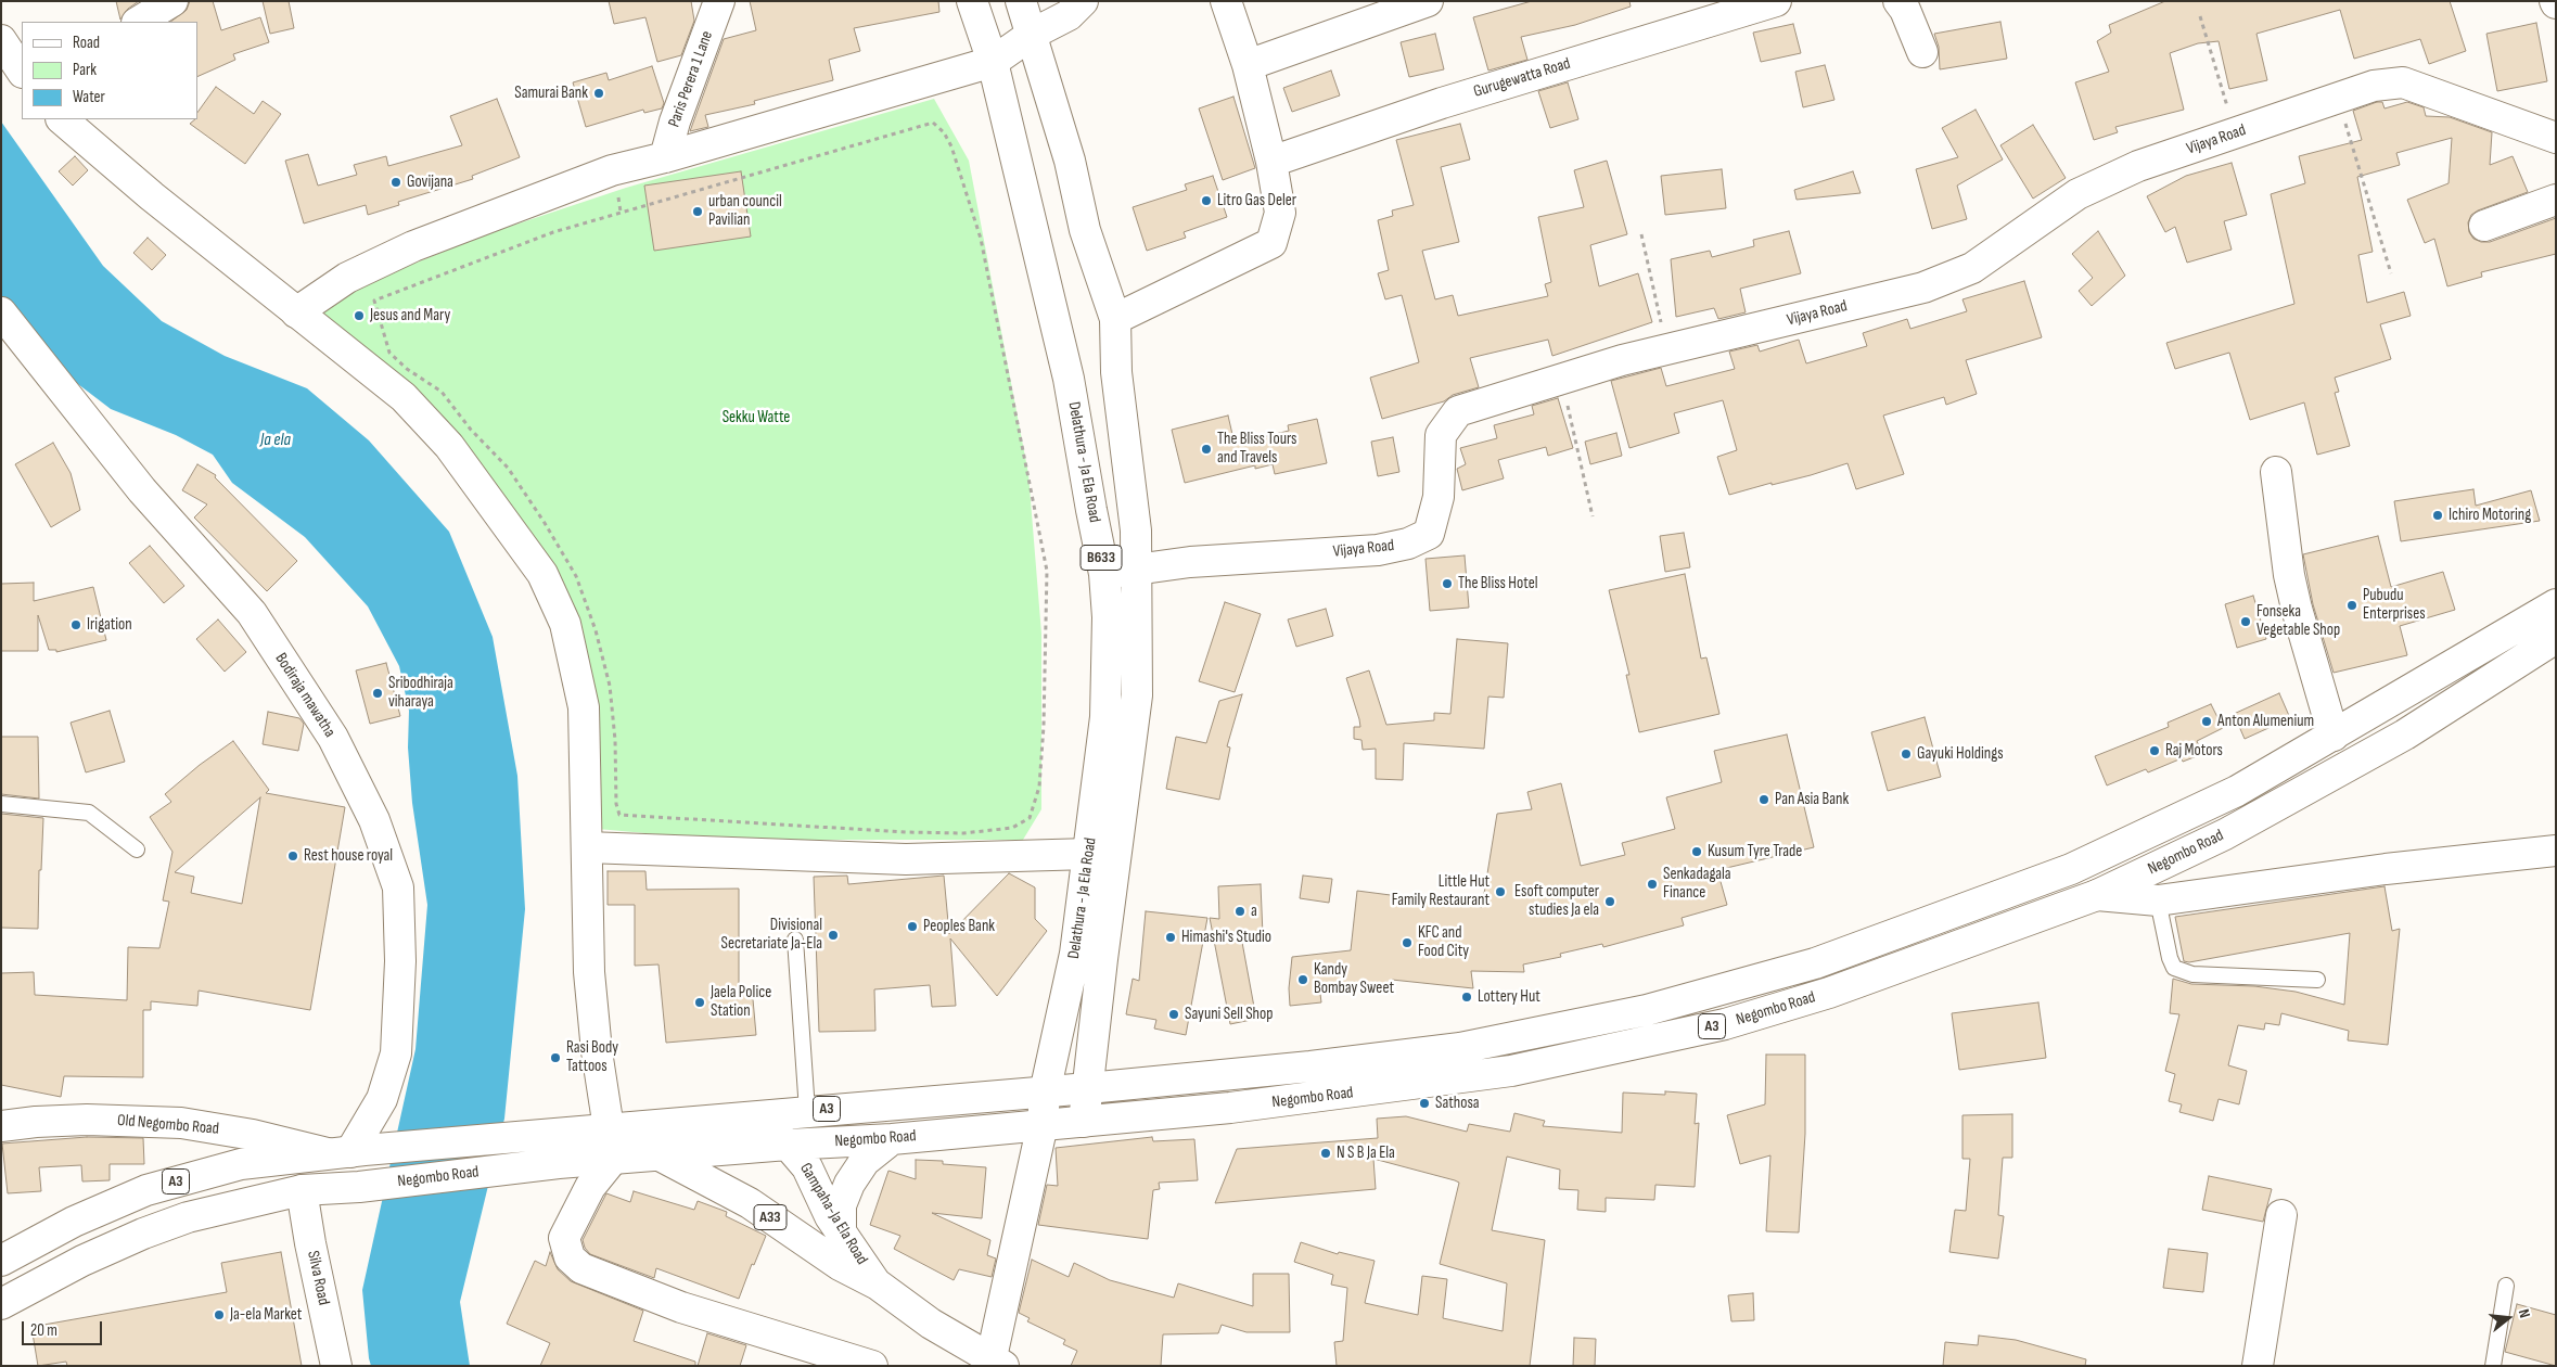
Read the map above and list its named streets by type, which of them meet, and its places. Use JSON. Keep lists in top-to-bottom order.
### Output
{
  "streets": {
    "main road": [
      "Gurugewatta Road",
      "Paris Perera 1 Lane",
      "Vijaya Road",
      "Delathura - Ja Ela Road",
      "B633",
      "Bodiraja mawatha",
      "Negombo Road",
      "A3",
      "Old Negombo Road",
      "Gampaha-Ja Ela Road",
      "A33",
      "Silva Road"
    ]
  },
  "crossings": [
    ["Vijaya Road", "Delathura - Ja Ela Road"],
    ["Delathura - Ja Ela Road", "Negombo Road"],
    ["Delathura - Ja Ela Road", "Gampaha-Ja Ela Road"],
    ["Bodiraja mawatha", "Negombo Road"],
    ["Bodiraja mawatha", "Old Negombo Road"],
    ["Negombo Road", "Old Negombo Road"],
    ["Negombo Road", "Gampaha-Ja Ela Road"],
    ["Negombo Road", "Silva Road"]
  ],
  "water": ["Ja ela"],
  "parks": ["Sekku Watte"],
  "places": [
    "Samurai Bank",
    "Govijana",
    "Litro Gas Deler",
    "urban council Pavilian",
    "Jesus and Mary",
    "The Bliss Tours and Travels",
    "Ichiro Motoring",
    "The Bliss Hotel",
    "Pubudu Enterprises",
    "Fonseka Vegetable Shop",
    "Irigation",
    "Sribodhiraja viharaya",
    "Anton Alumenium",
    "Raj Motors",
    "Gayuki Holdings",
    "Pan Asia Bank",
    "Kusum Tyre Trade",
    "Rest house royal",
    "Senkadagala Finance",
    "Little Hut Family Restaurant",
    "Esoft computer studies Ja ela",
    "a",
    "Peoples Bank",
    "Divisional Secretariate Ja-Ela",
    "Himashi's Studio",
    "KFC and Food City",
    "Kandy Bombay Sweet",
    "Lottery Hut",
    "Jaela Police Station",
    "Sayuni Sell Shop",
    "Rasi Body Tattoos",
    "Sathosa",
    "N S B Ja Ela",
    "Ja-ela Market"
  ],
  "legend": ["Road", "Park", "Water"],
  "scale_bar": "20 m",
  "north": "right"
}
